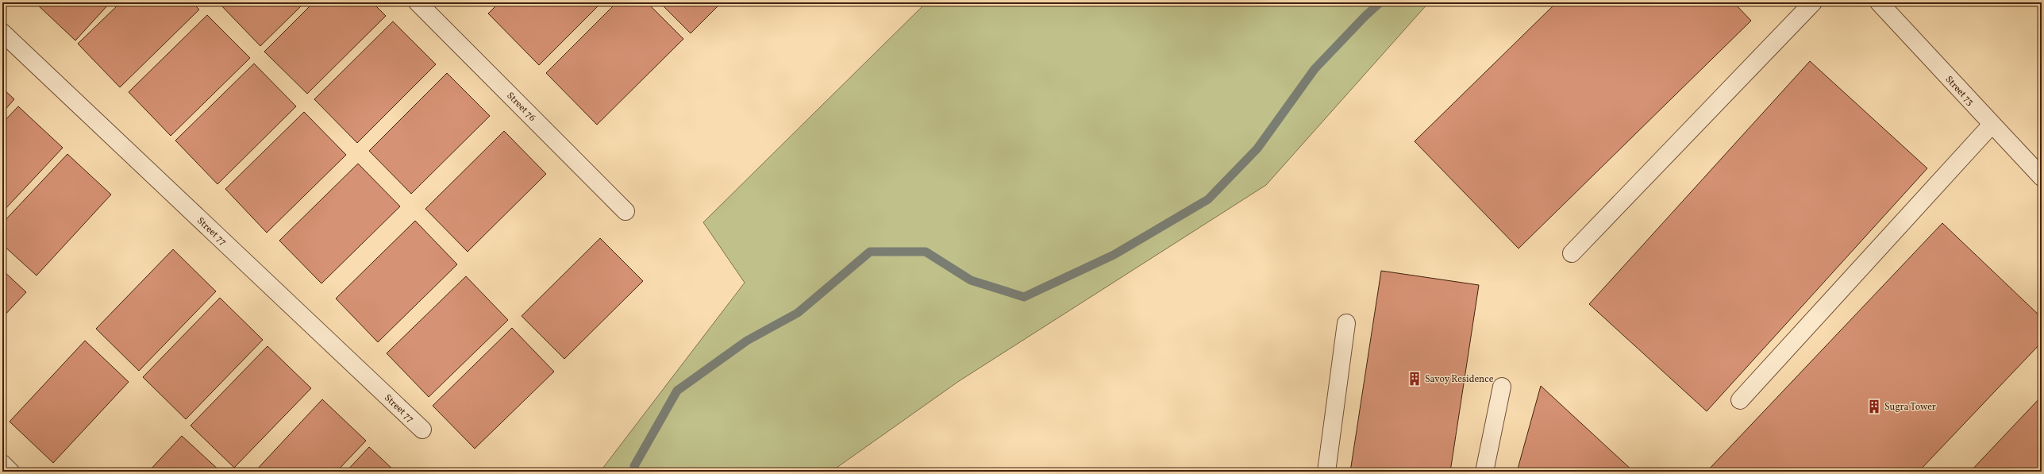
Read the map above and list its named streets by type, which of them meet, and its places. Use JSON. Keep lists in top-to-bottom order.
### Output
{
  "streets": {
    "street": ["Street 73", "Street 76", "Street 77"]
  },
  "places": {
    "building": ["Savoy Residence", "Sugra Tower"]
  }
}
